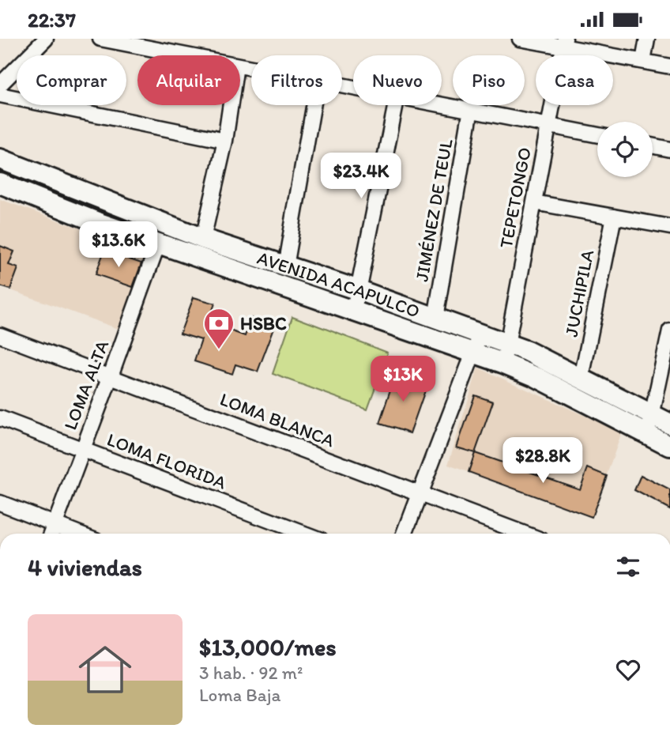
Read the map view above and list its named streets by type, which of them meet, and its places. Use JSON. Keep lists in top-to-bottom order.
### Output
{
  "streets": {
    "main road": ["AVENIDA ACAPULCO"],
    "street": [
      "TEPETONGO",
      "JIMÉNEZ DE TEUL",
      "JUCHIPILA",
      "LOMA ALTA",
      "LOMA BLANCA",
      "LOMA FLORIDA"
    ]
  },
  "crossings": [
    ["TEPETONGO", "AVENIDA ACAPULCO"],
    ["JIMÉNEZ DE TEUL", "AVENIDA ACAPULCO"],
    ["AVENIDA ACAPULCO", "JUCHIPILA"],
    ["AVENIDA ACAPULCO", "LOMA ALTA"],
    ["LOMA ALTA", "LOMA BLANCA"],
    ["LOMA ALTA", "LOMA FLORIDA"]
  ],
  "places": {
    "bank": ["HSBC"]
  },
  "page": {
    "status": "22:37",
    "chip": [
      "Comprar",
      "Alquilar",
      "Filtros",
      "Nuevo",
      "Piso",
      "Casa"
    ],
    "price": [
      "$23.4K",
      "$13.6K",
      "$13K",
      "$28.8K"
    ],
    "heading": "4 viviendas",
    "list": [
      {
        "name": "$13,000/mes",
        "note": "3 hab. · 92 m² · Loma Baja"
      }
    ]
  }
}
